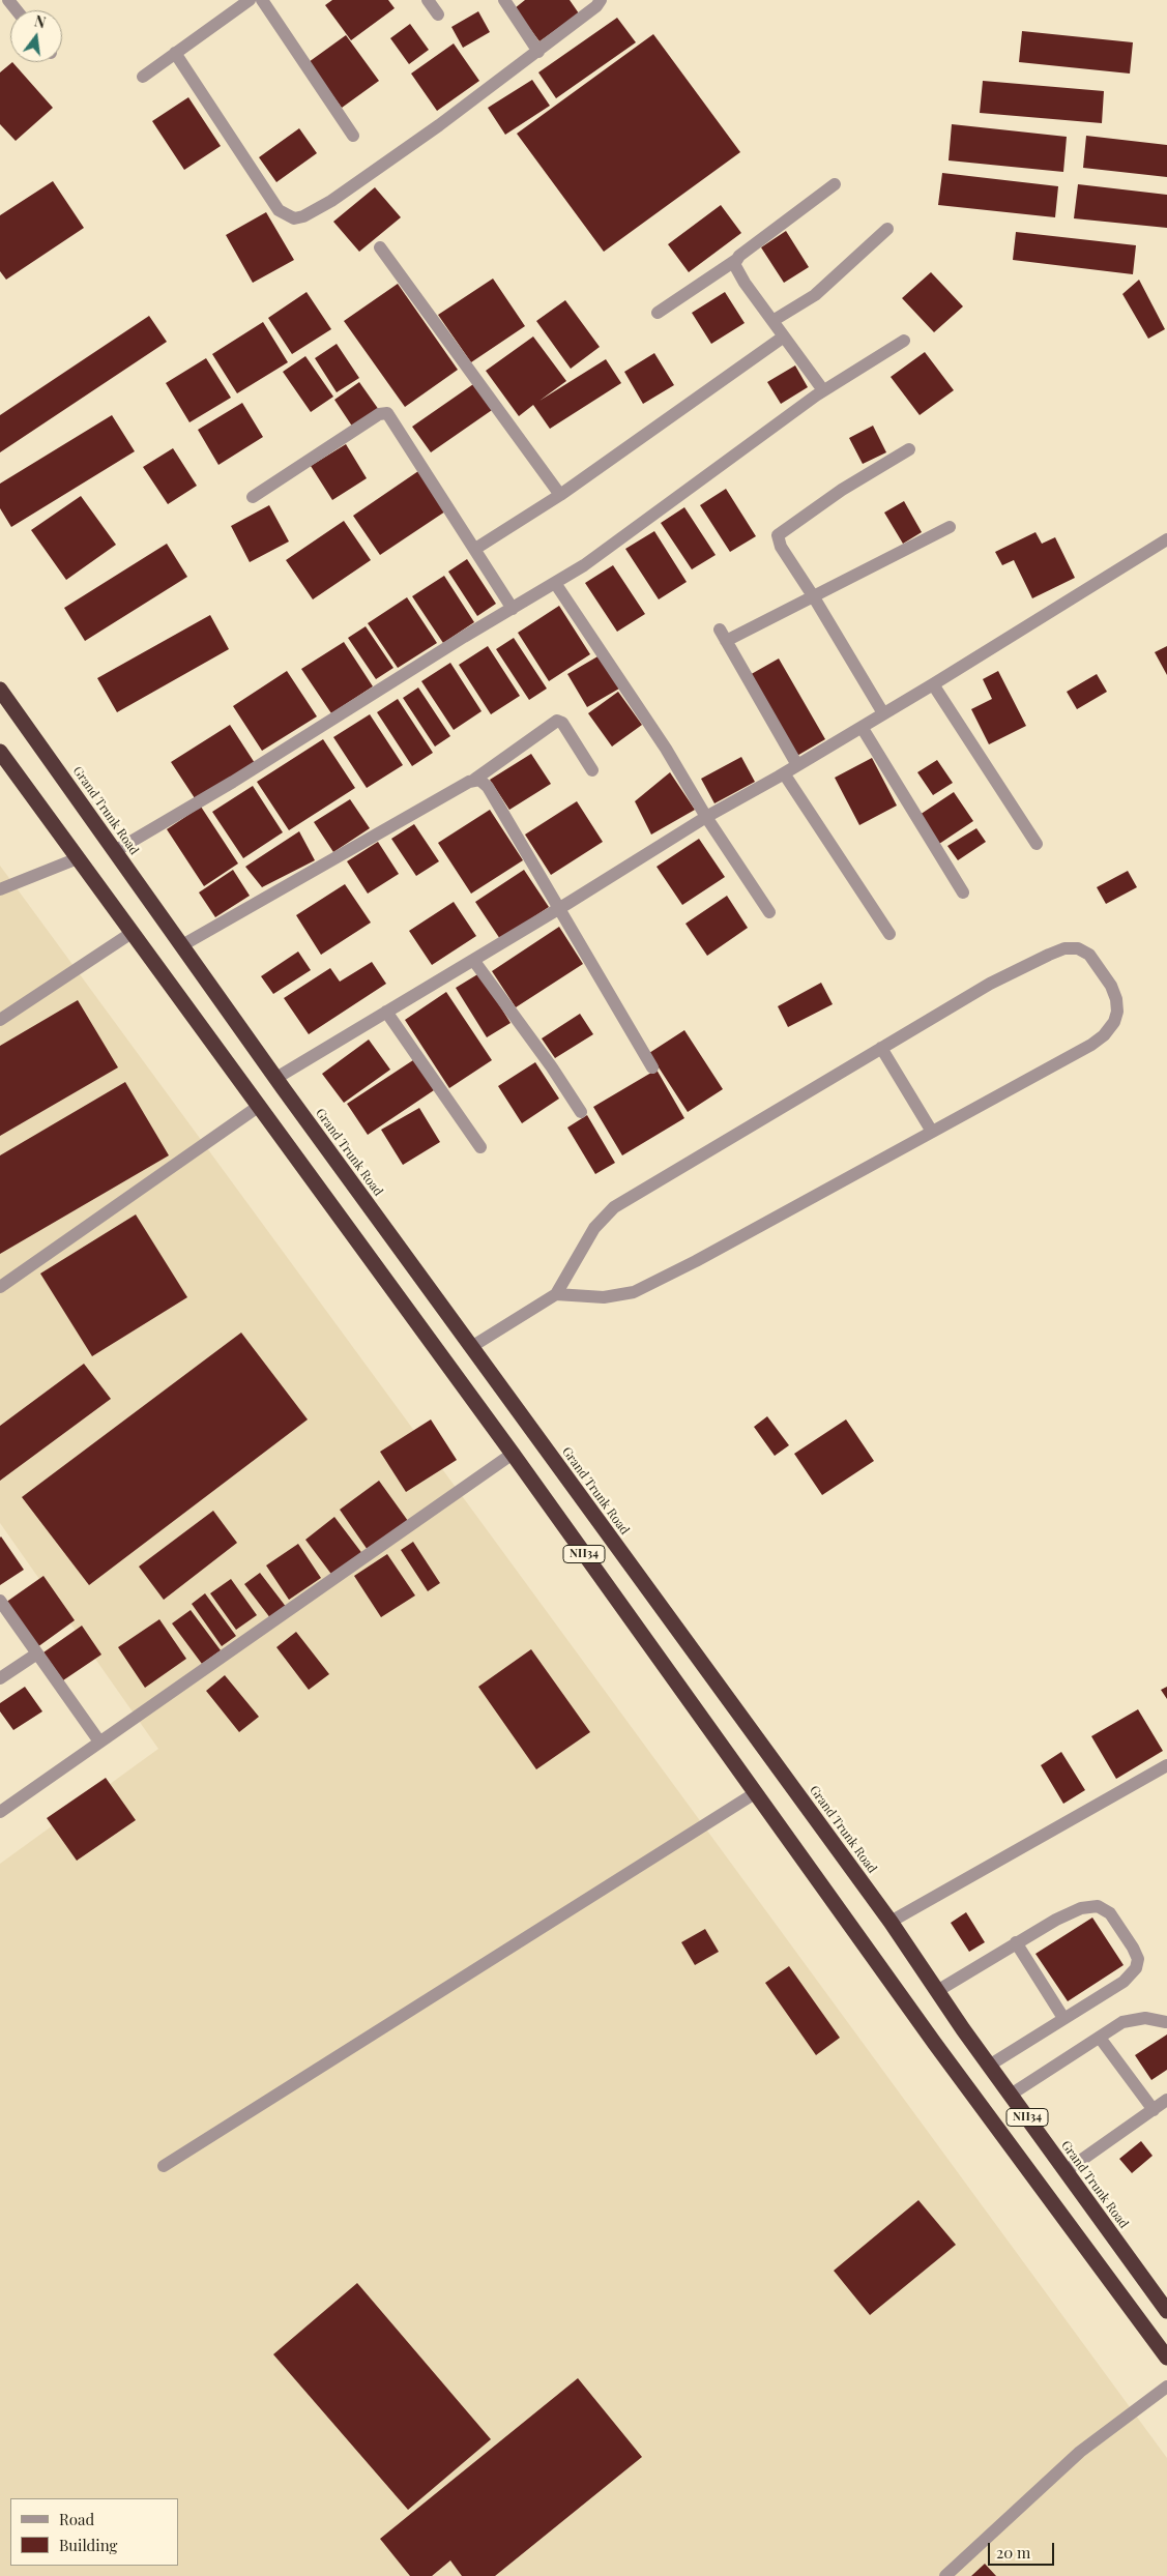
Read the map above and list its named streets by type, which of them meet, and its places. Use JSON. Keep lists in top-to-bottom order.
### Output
{
  "streets": {
    "highway": ["Grand Trunk Road", "NH34"]
  },
  "legend": ["Road", "Building"],
  "scale_bar": "20 m",
  "north": "top"
}
